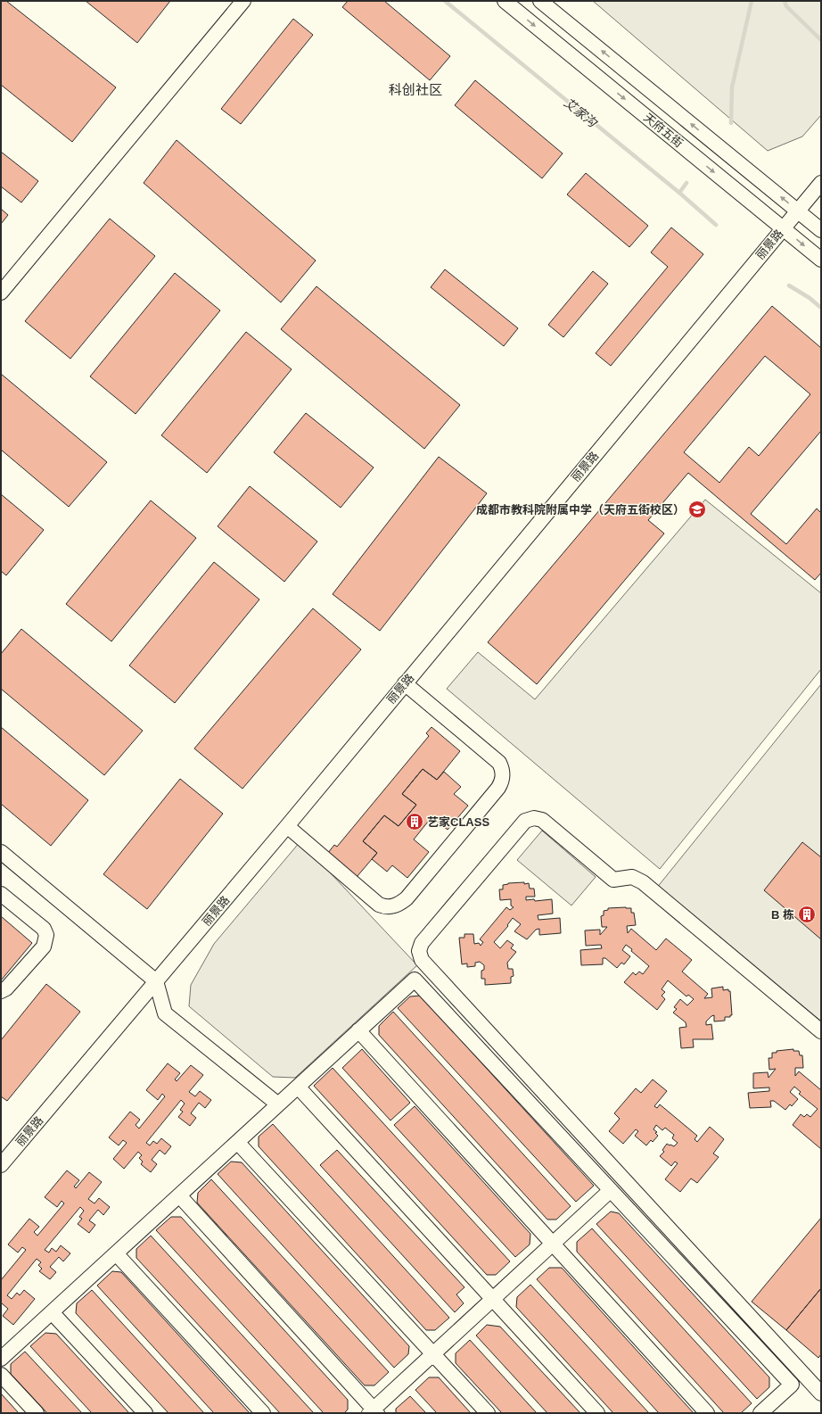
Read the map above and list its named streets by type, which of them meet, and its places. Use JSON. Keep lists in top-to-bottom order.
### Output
{
  "streets": {
    "street": ["天府五街", "丽景路"]
  },
  "crossings": [
    ["天府五街", "丽景路"]
  ],
  "districts": ["科创社区"],
  "water": ["艾家沟"],
  "places": {
    "school or university": ["成都市教科院附属中学（天府五街校区）"],
    "building": ["艺家CLASS", "B 栋"]
  }
}
